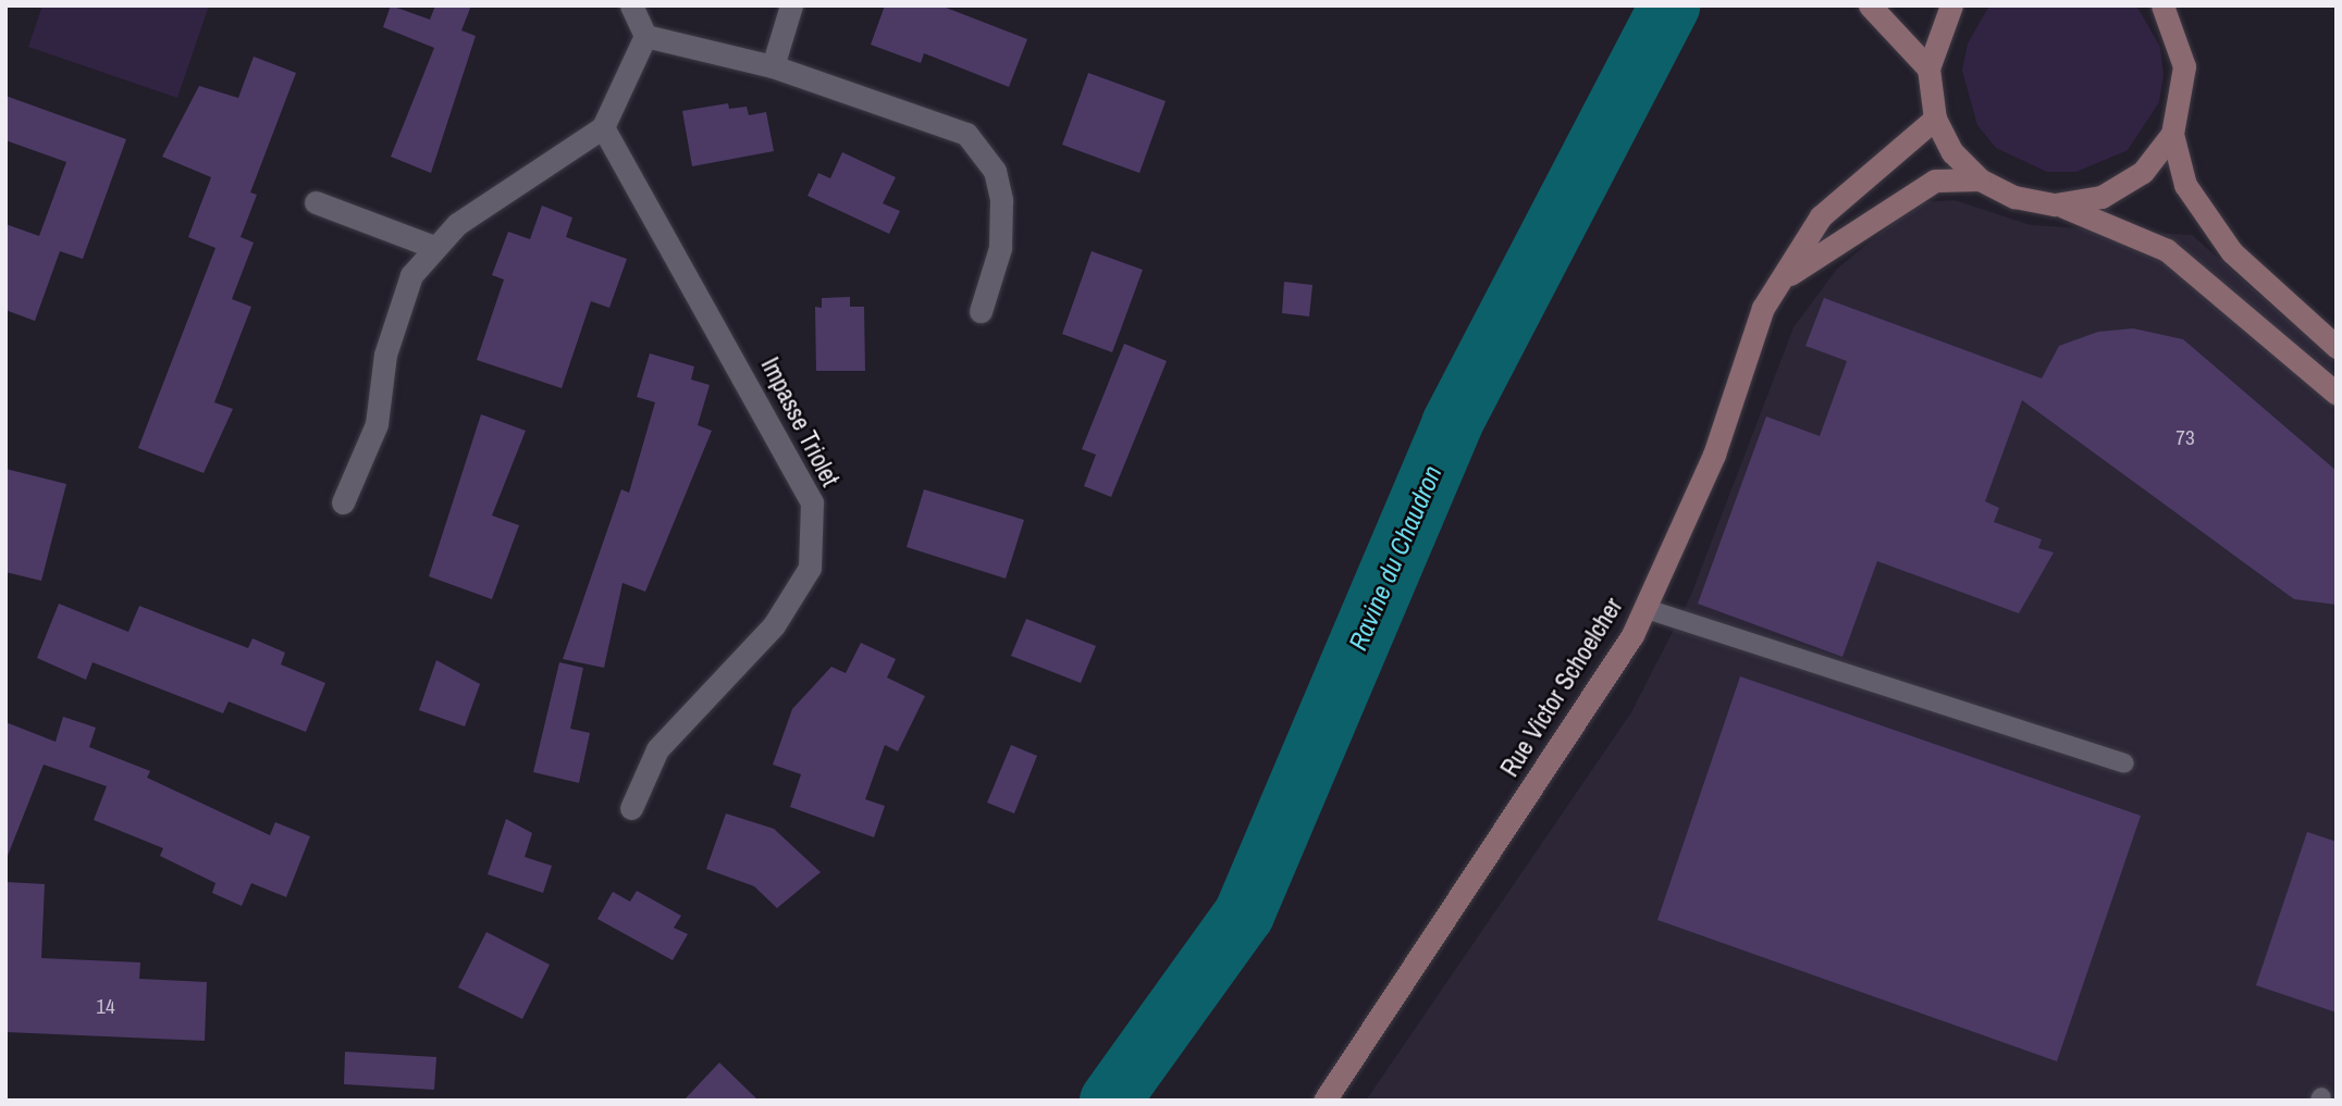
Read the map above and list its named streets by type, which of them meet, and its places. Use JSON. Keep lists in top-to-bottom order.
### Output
{
  "streets": {
    "main road": ["Rue Victor Schoelcher"],
    "street": ["Impasse Triolet"]
  },
  "water": ["Ravine du Chaudron"],
  "house_numbers": ["73", "14"]
}
